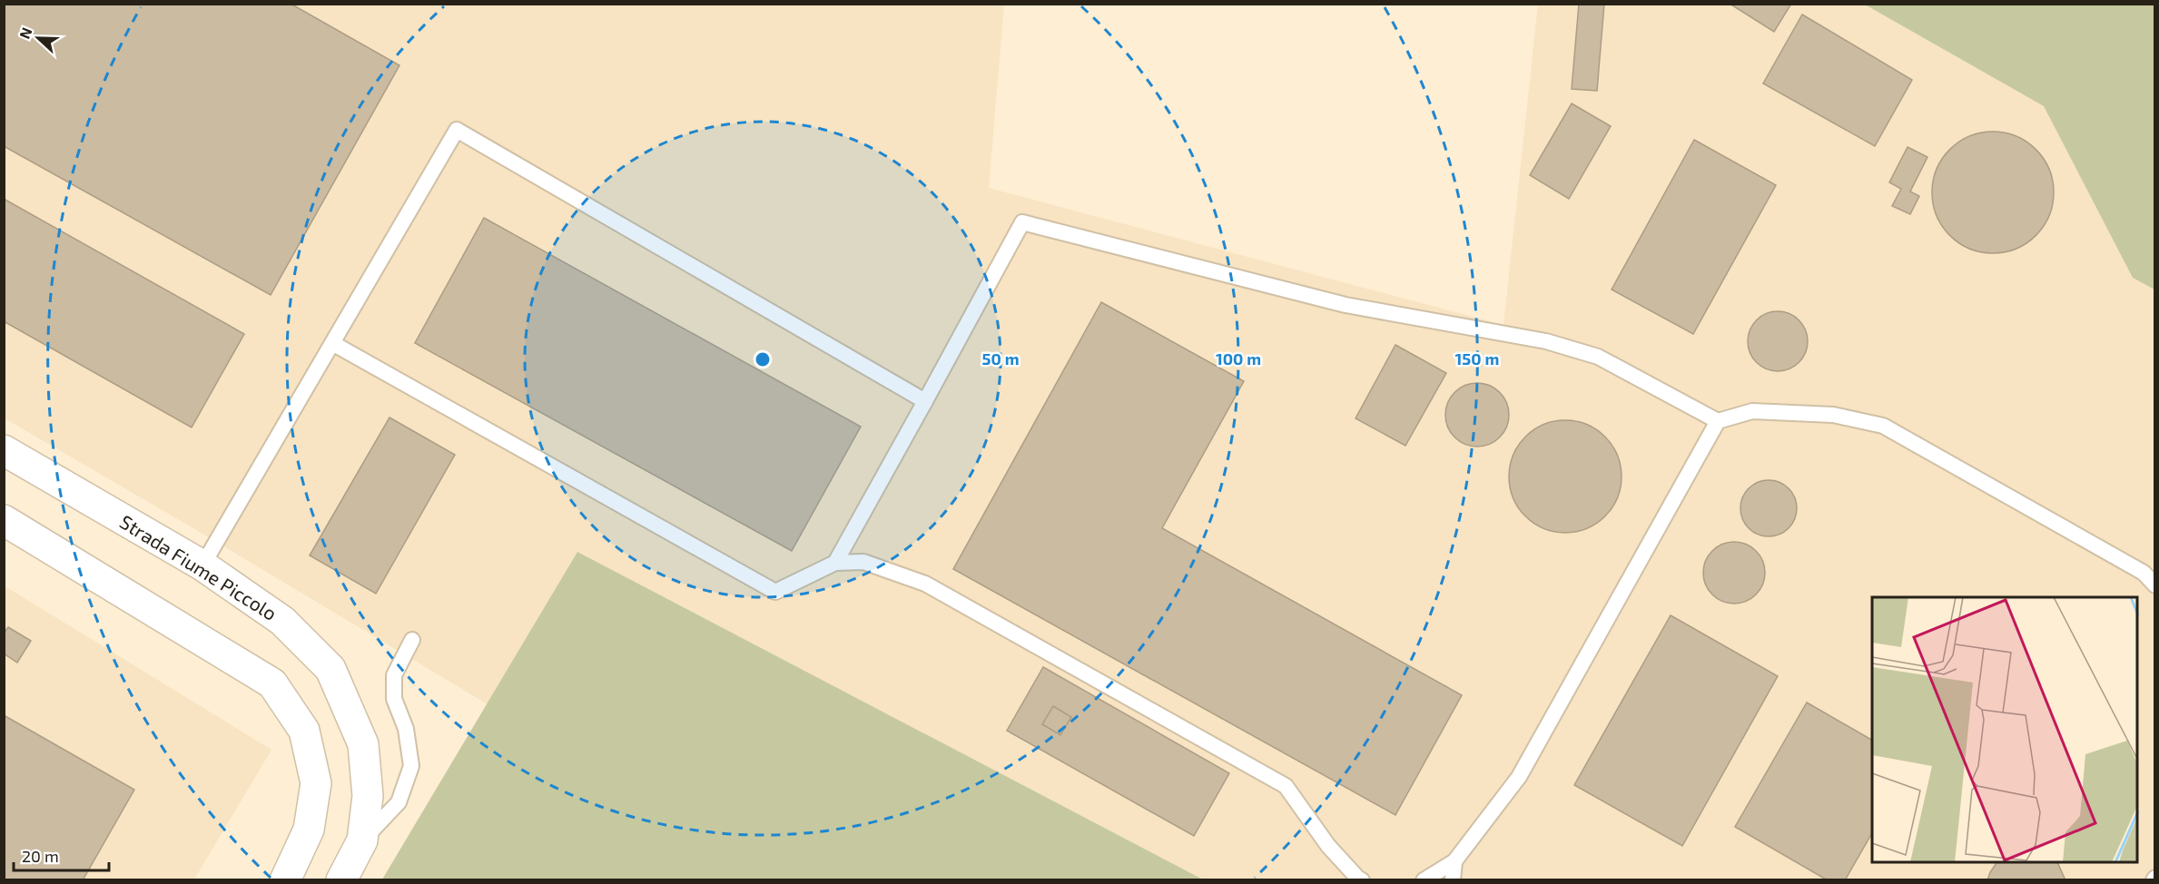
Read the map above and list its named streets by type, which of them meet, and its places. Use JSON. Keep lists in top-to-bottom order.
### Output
{
  "streets": {
    "main road": ["Strada Fiume Piccolo"]
  },
  "scale_bar": "20 m",
  "north": "left",
  "rings": ["50 m", "100 m", "150 m"]
}
